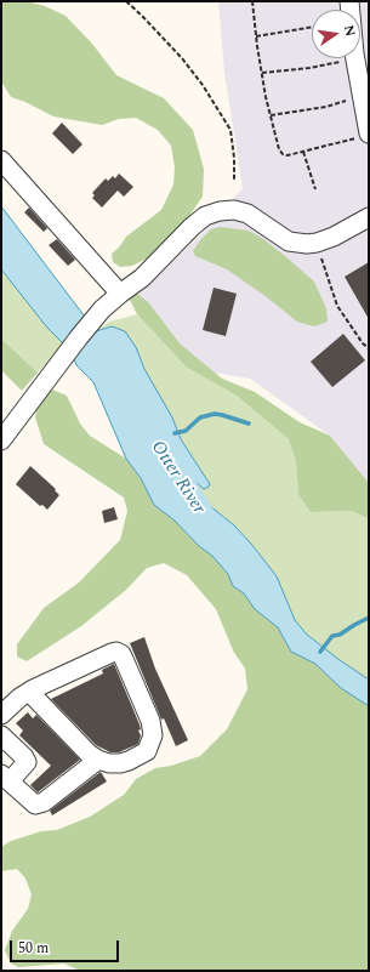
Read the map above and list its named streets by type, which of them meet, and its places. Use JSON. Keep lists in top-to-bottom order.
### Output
{
  "water": ["Otter River"],
  "scale_bar": "50 m",
  "north": "right"
}
